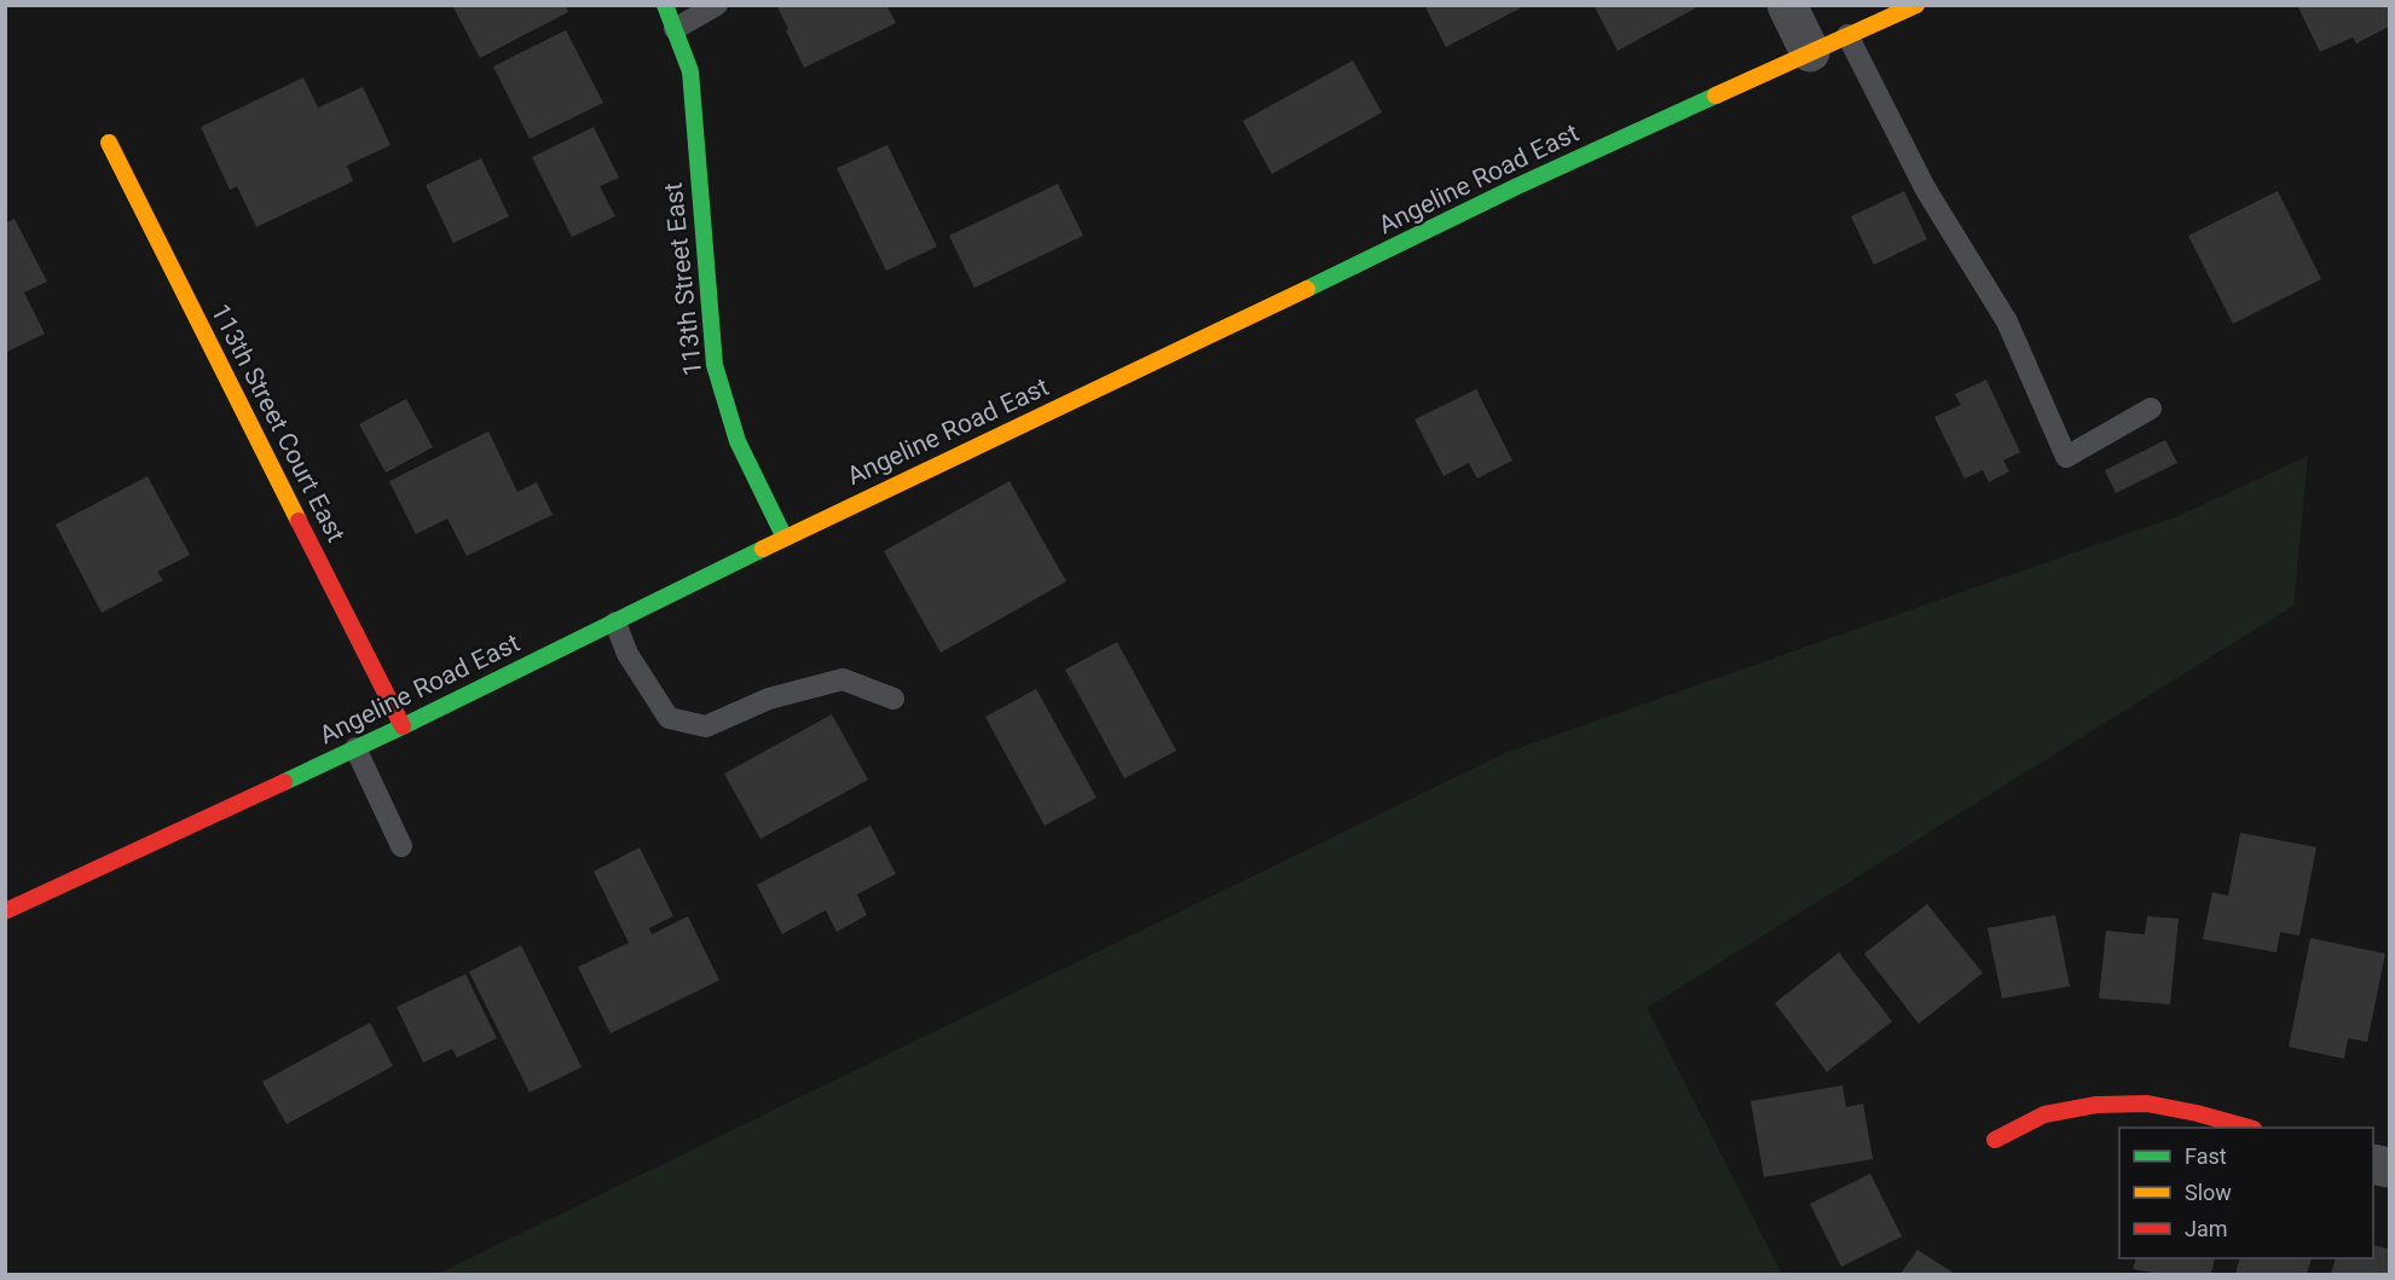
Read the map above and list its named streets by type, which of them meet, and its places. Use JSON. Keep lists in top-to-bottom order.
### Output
{
  "streets": {
    "street": ["Angeline Road East", "113th Street East", "113th Street Court East"]
  },
  "crossings": [
    ["Angeline Road East", "113th Street East"],
    ["Angeline Road East", "113th Street Court East"]
  ],
  "legend": ["Fast", "Slow", "Jam"]
}
